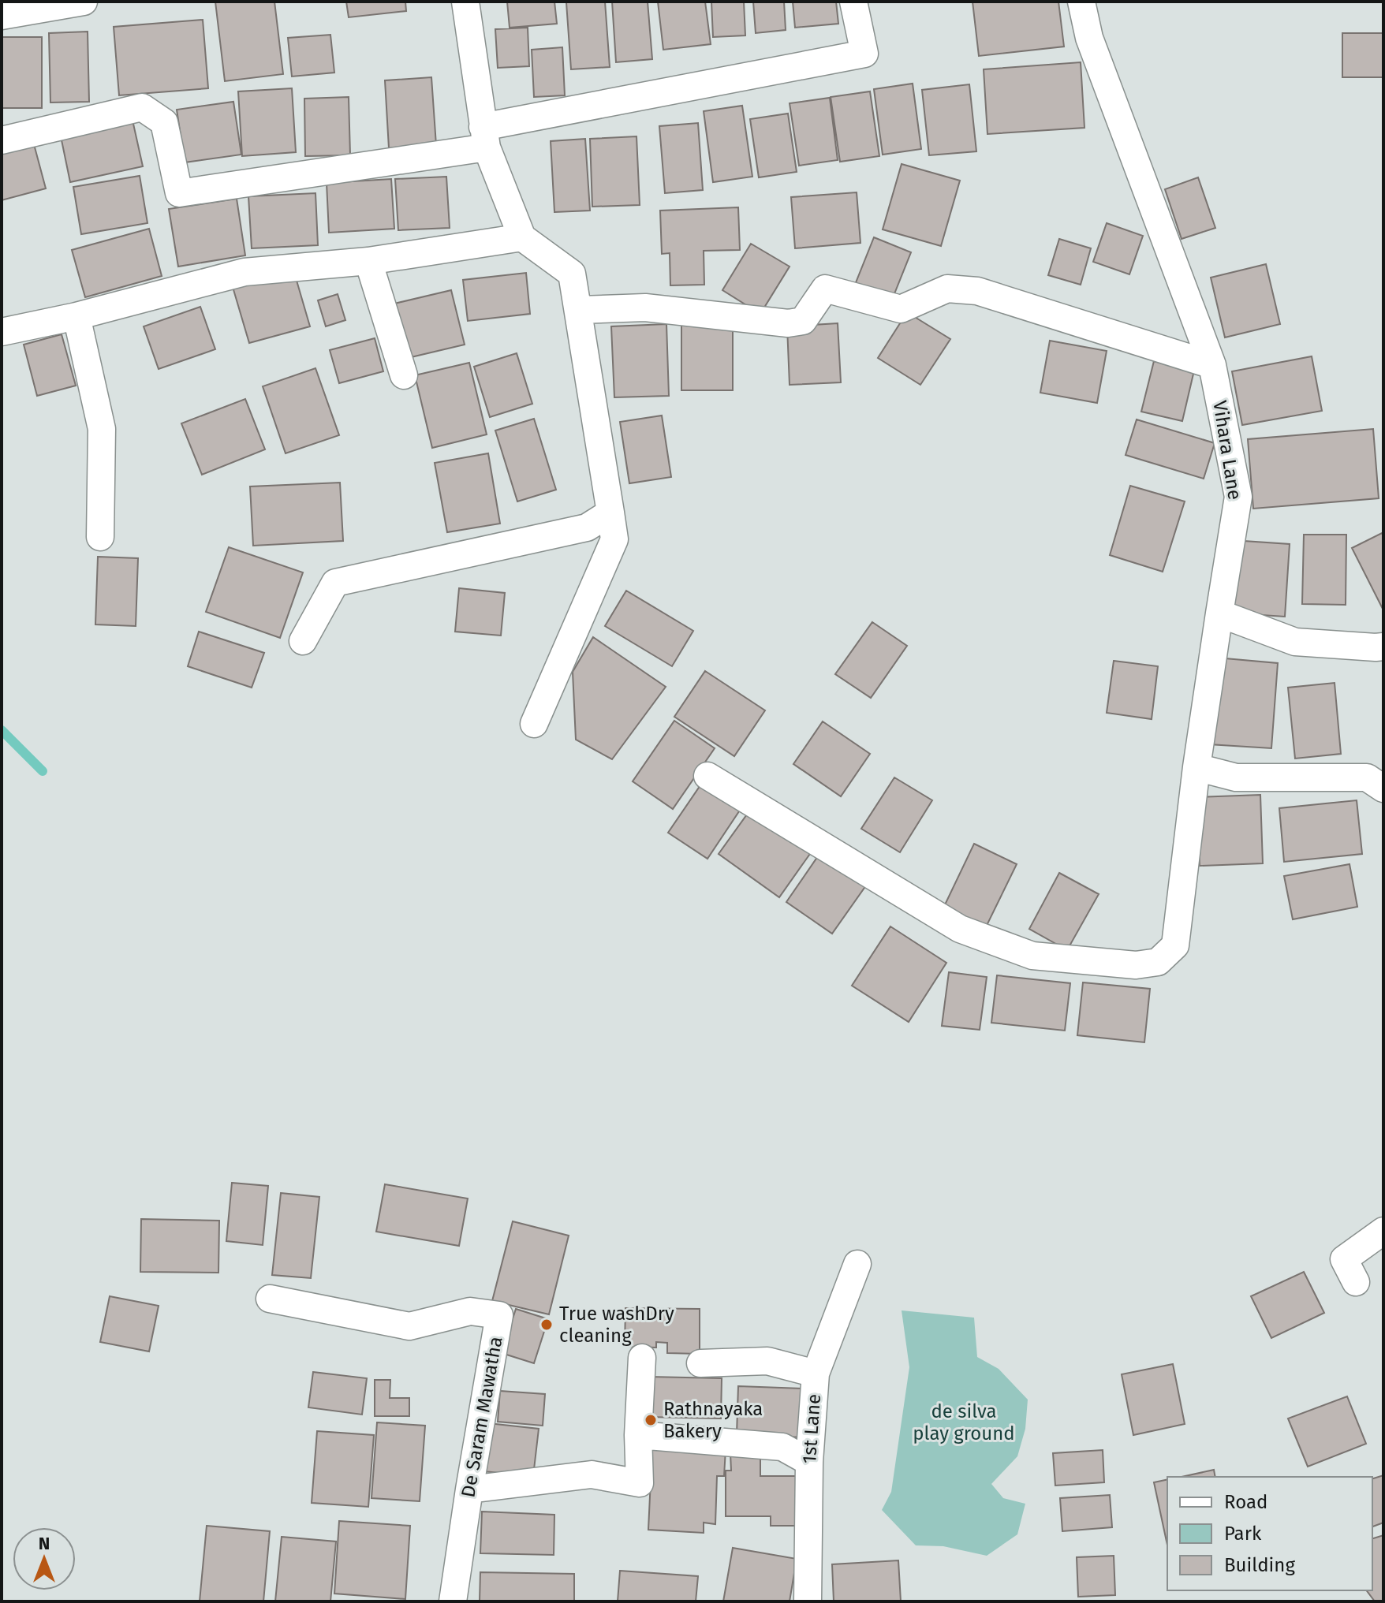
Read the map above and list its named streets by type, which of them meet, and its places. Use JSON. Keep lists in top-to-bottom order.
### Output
{
  "streets": {
    "street": ["Vihara Lane", "De Saram Mawatha", "1st Lane"]
  },
  "parks": ["de silva play ground"],
  "places": ["True washDry cleaning", "Rathnayaka Bakery"],
  "legend": ["Road", "Park", "Building"],
  "north": "top"
}
